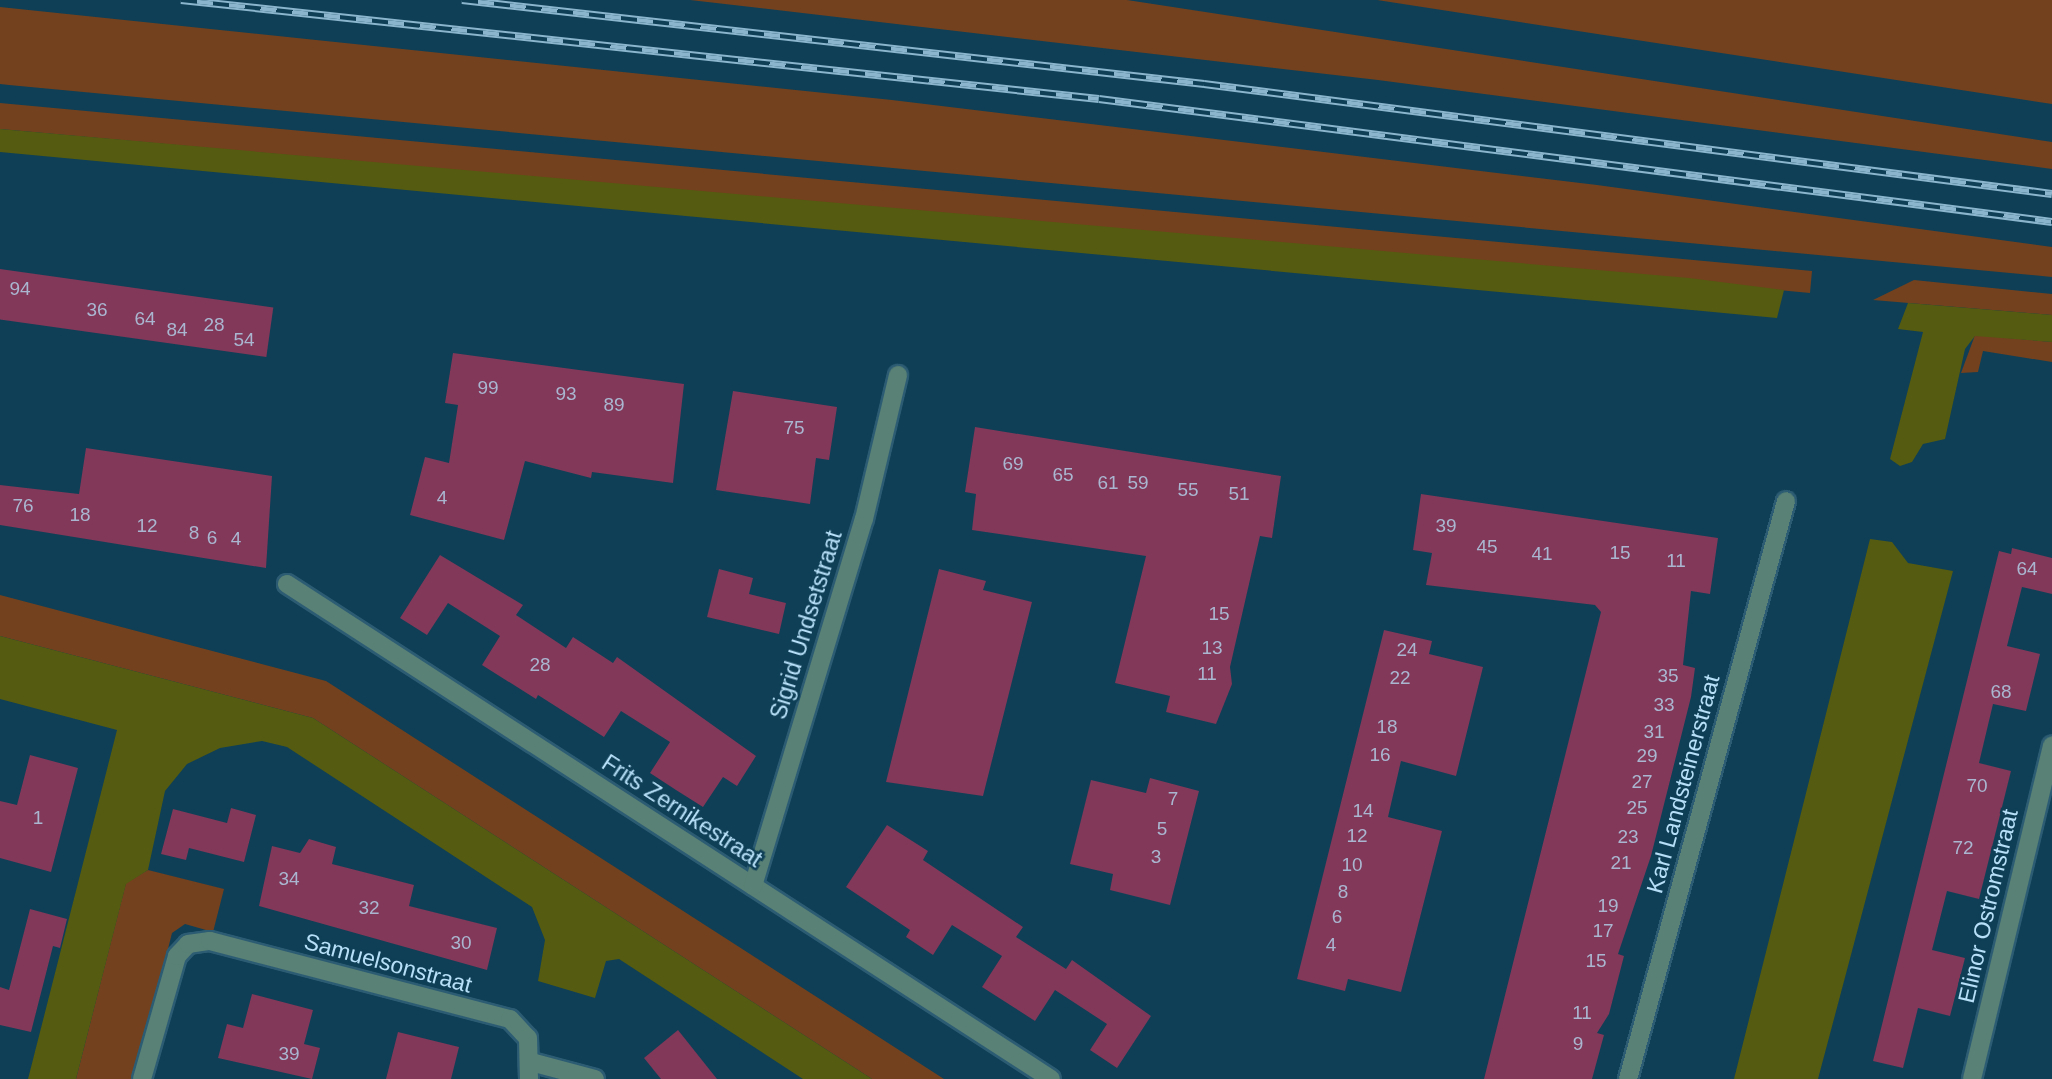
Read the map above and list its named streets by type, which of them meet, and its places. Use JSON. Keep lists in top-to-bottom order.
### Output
{
  "streets": {
    "street": [
      "Sigrid Undsetstraat",
      "Karl Landsteinerstraat",
      "Frits Zernikestraat",
      "Elinor Ostromstraat",
      "Samuelsonstraat"
    ]
  },
  "crossings": [
    ["Sigrid Undsetstraat", "Frits Zernikestraat"]
  ],
  "house_numbers": [
    "94",
    "36",
    "64",
    "28",
    "84",
    "54",
    "99",
    "93",
    "89",
    "75",
    "69",
    "65",
    "61",
    "59",
    "55",
    "51",
    "4",
    "76",
    "18",
    "12",
    "39",
    "8",
    "6",
    "4",
    "45",
    "15",
    "41",
    "11",
    "64",
    "15",
    "13",
    "24",
    "28",
    "11",
    "35",
    "22",
    "68",
    "33",
    "18",
    "31",
    "16",
    "29",
    "27",
    "70",
    "7",
    "25",
    "14",
    "1",
    "5",
    "12",
    "23",
    "72",
    "3",
    "21",
    "10",
    "34",
    "8",
    "19",
    "32",
    "6",
    "17",
    "30",
    "4",
    "15",
    "11",
    "9",
    "39"
  ]
}
